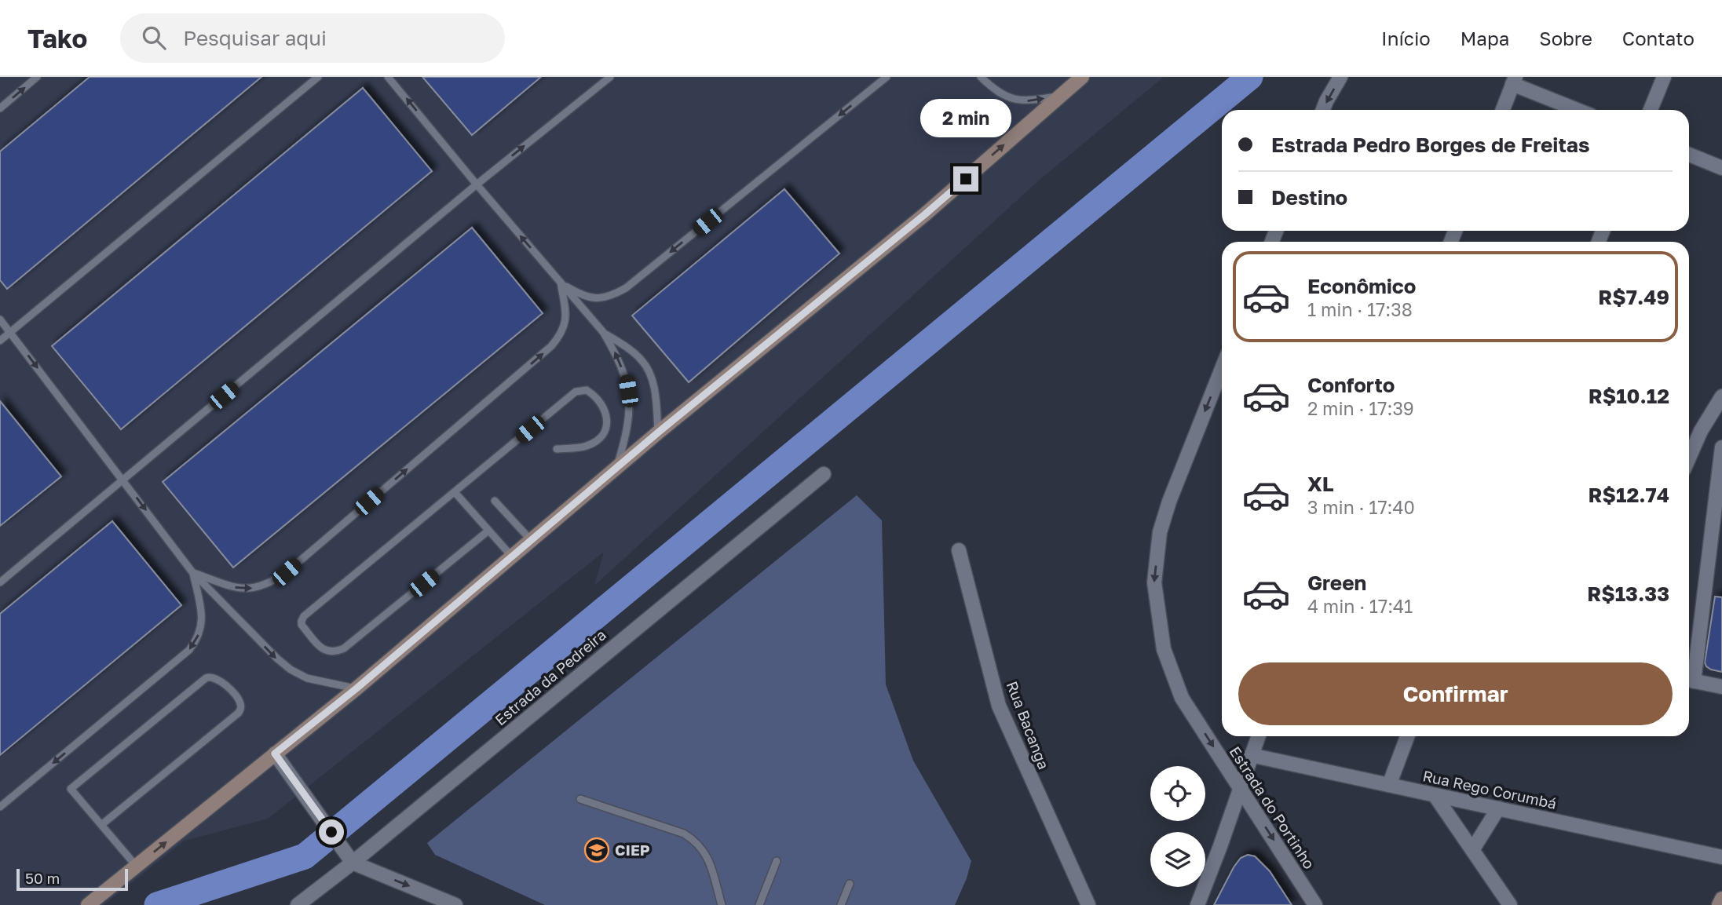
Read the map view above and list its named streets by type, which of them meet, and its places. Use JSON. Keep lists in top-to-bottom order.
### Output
{
  "streets": {
    "street": [
      "Estrada da Pedreira",
      "Rua Bacanga",
      "Rua Rego Corumbá",
      "Estrada do Portinho"
    ]
  },
  "one_way": ["Estrada do Portinho"],
  "places": {
    "school or university": ["CIEP"]
  },
  "scale_bar": "50 m",
  "page": {
    "header": "Tako",
    "search": "Pesquisar aqui",
    "nav": [
      "Início",
      "Mapa",
      "Sobre",
      "Contato"
    ],
    "bubble": "2 min",
    "banner": ["Estrada Pedro Borges de Freitas", "Destino"],
    "list": [
      {
        "name": "Econômico",
        "note": "1 min · 17:38",
        "value": "R$7.49"
      },
      {
        "name": "Conforto",
        "note": "2 min · 17:39",
        "value": "R$10.12"
      },
      {
        "name": "XL",
        "note": "3 min · 17:40",
        "value": "R$12.74"
      },
      {
        "name": "Green",
        "note": "4 min · 17:41",
        "value": "R$13.33"
      }
    ],
    "buttons": "Confirmar",
    "scale": "50 m"
  }
}
